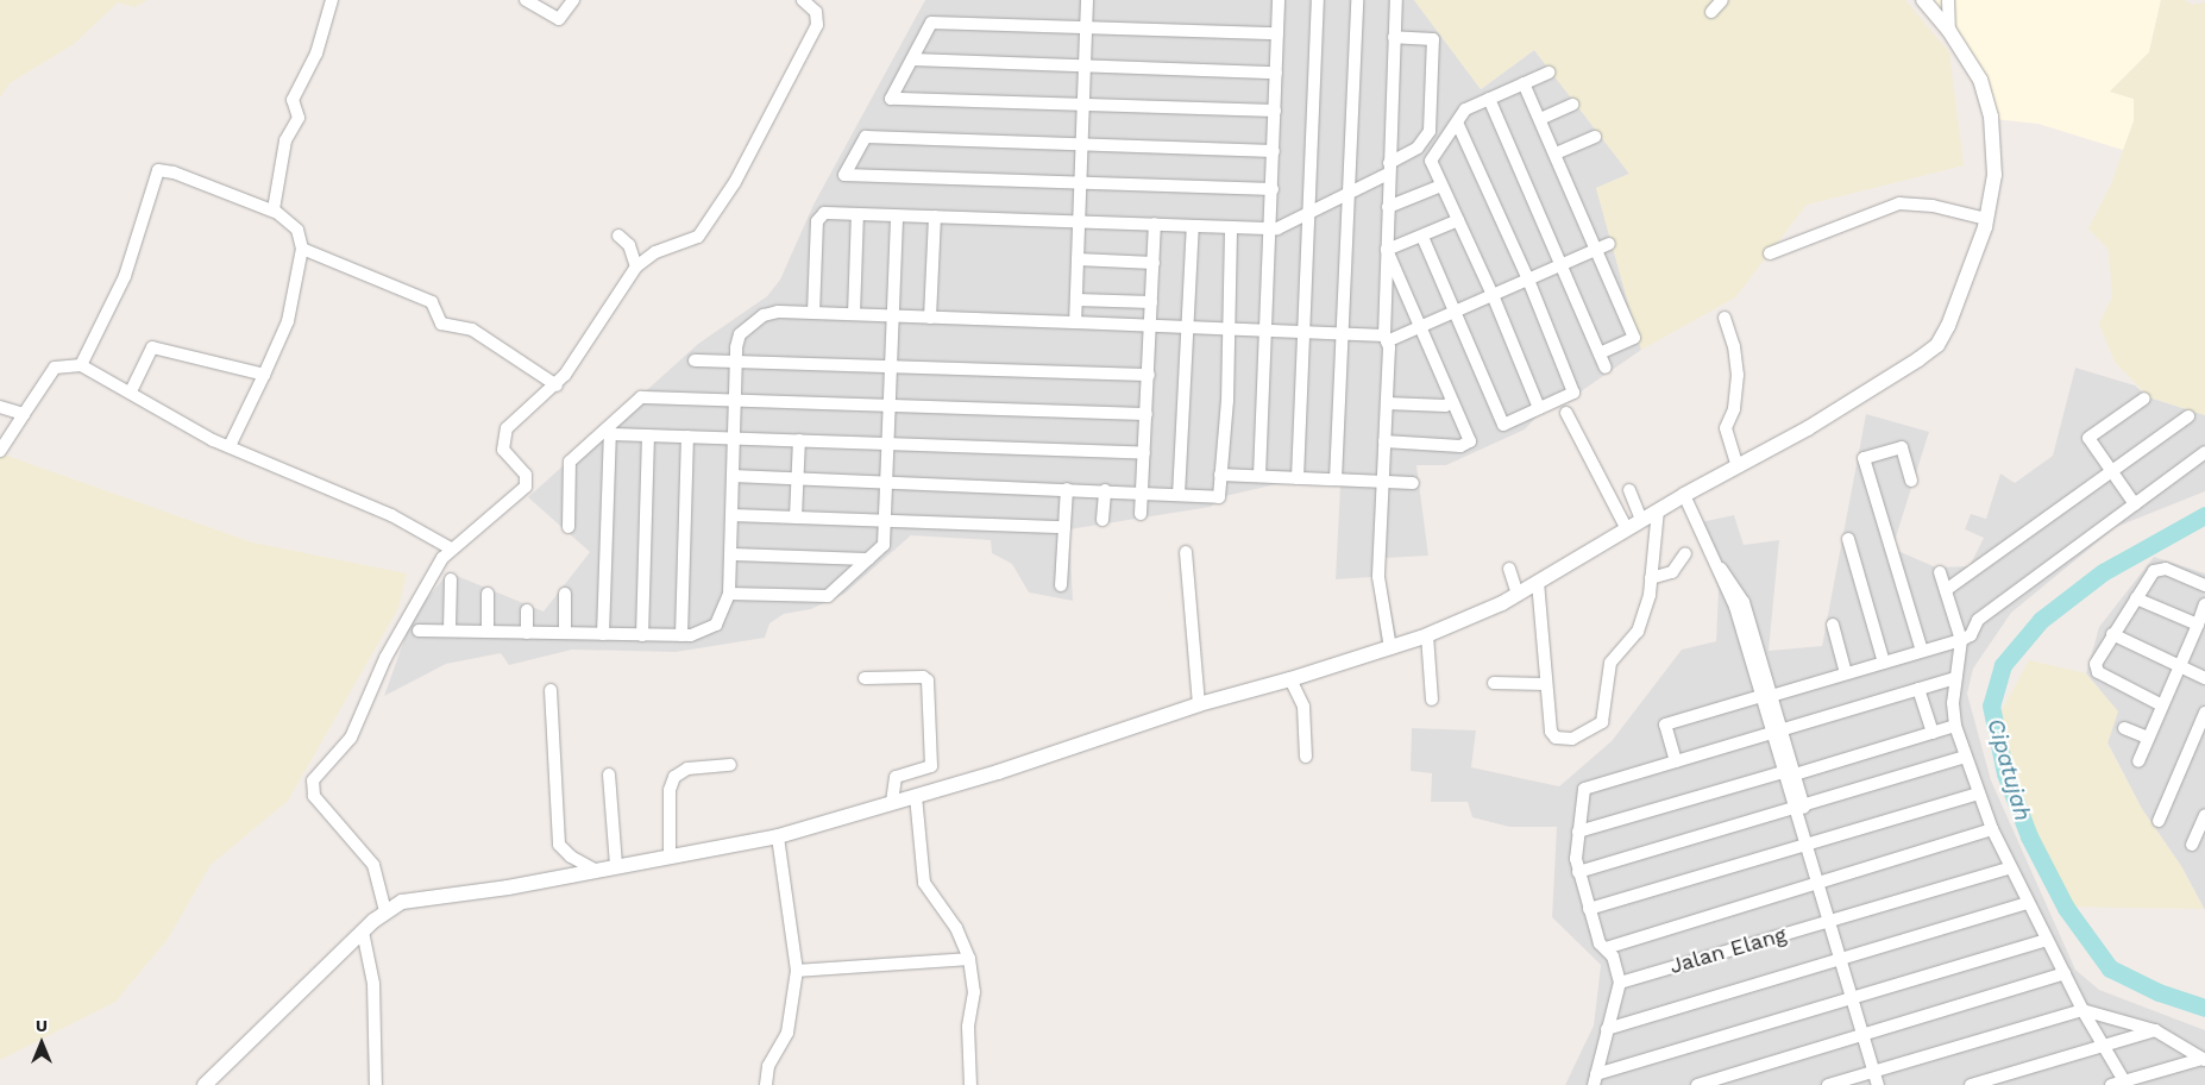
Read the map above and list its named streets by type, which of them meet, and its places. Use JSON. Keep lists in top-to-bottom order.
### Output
{
  "streets": {
    "street": ["Jalan Elang"]
  },
  "water": ["Cipatujah"],
  "north": "top"
}
